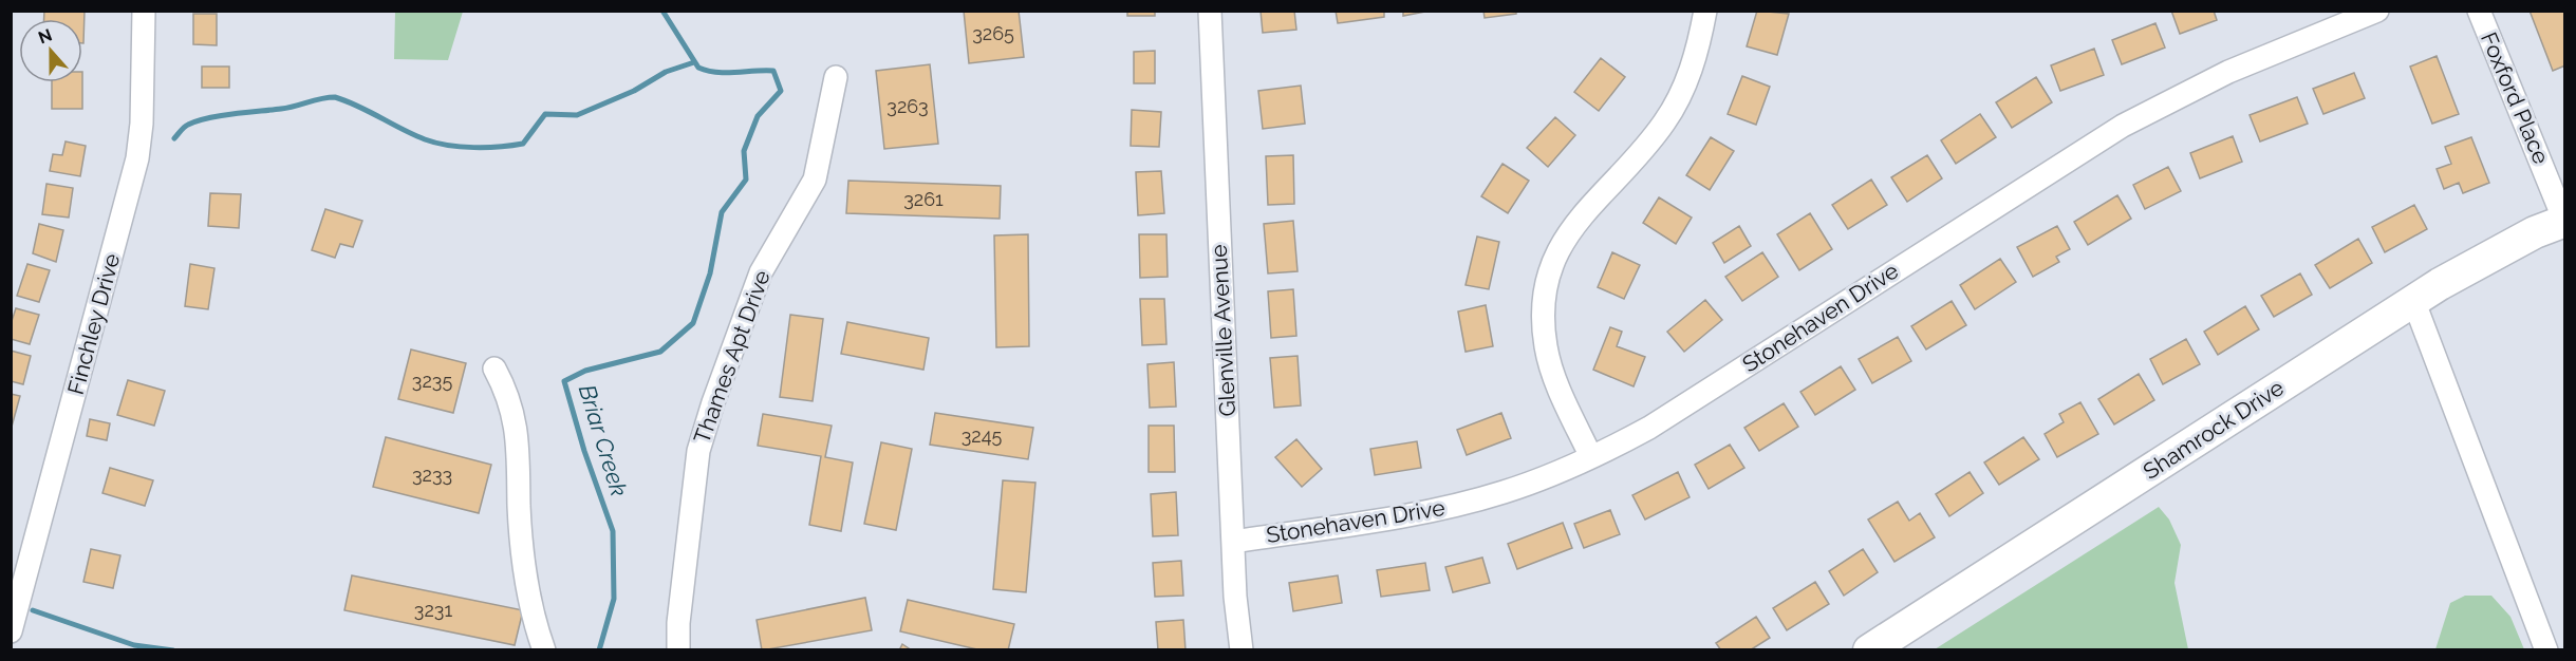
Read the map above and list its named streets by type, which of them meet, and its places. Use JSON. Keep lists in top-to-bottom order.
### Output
{
  "streets": {
    "street": [
      "Foxford Place",
      "Stonehaven Drive",
      "Finchley Drive",
      "Glenville Avenue",
      "Thames Apt Drive",
      "Shamrock Drive"
    ]
  },
  "crossings": [
    ["Foxford Place", "Shamrock Drive"],
    ["Stonehaven Drive", "Glenville Avenue"]
  ],
  "water": ["Briar Creek"],
  "house_numbers": [
    "3265",
    "3263",
    "3261",
    "3235",
    "3245",
    "3233",
    "3231"
  ],
  "north": "top"
}
